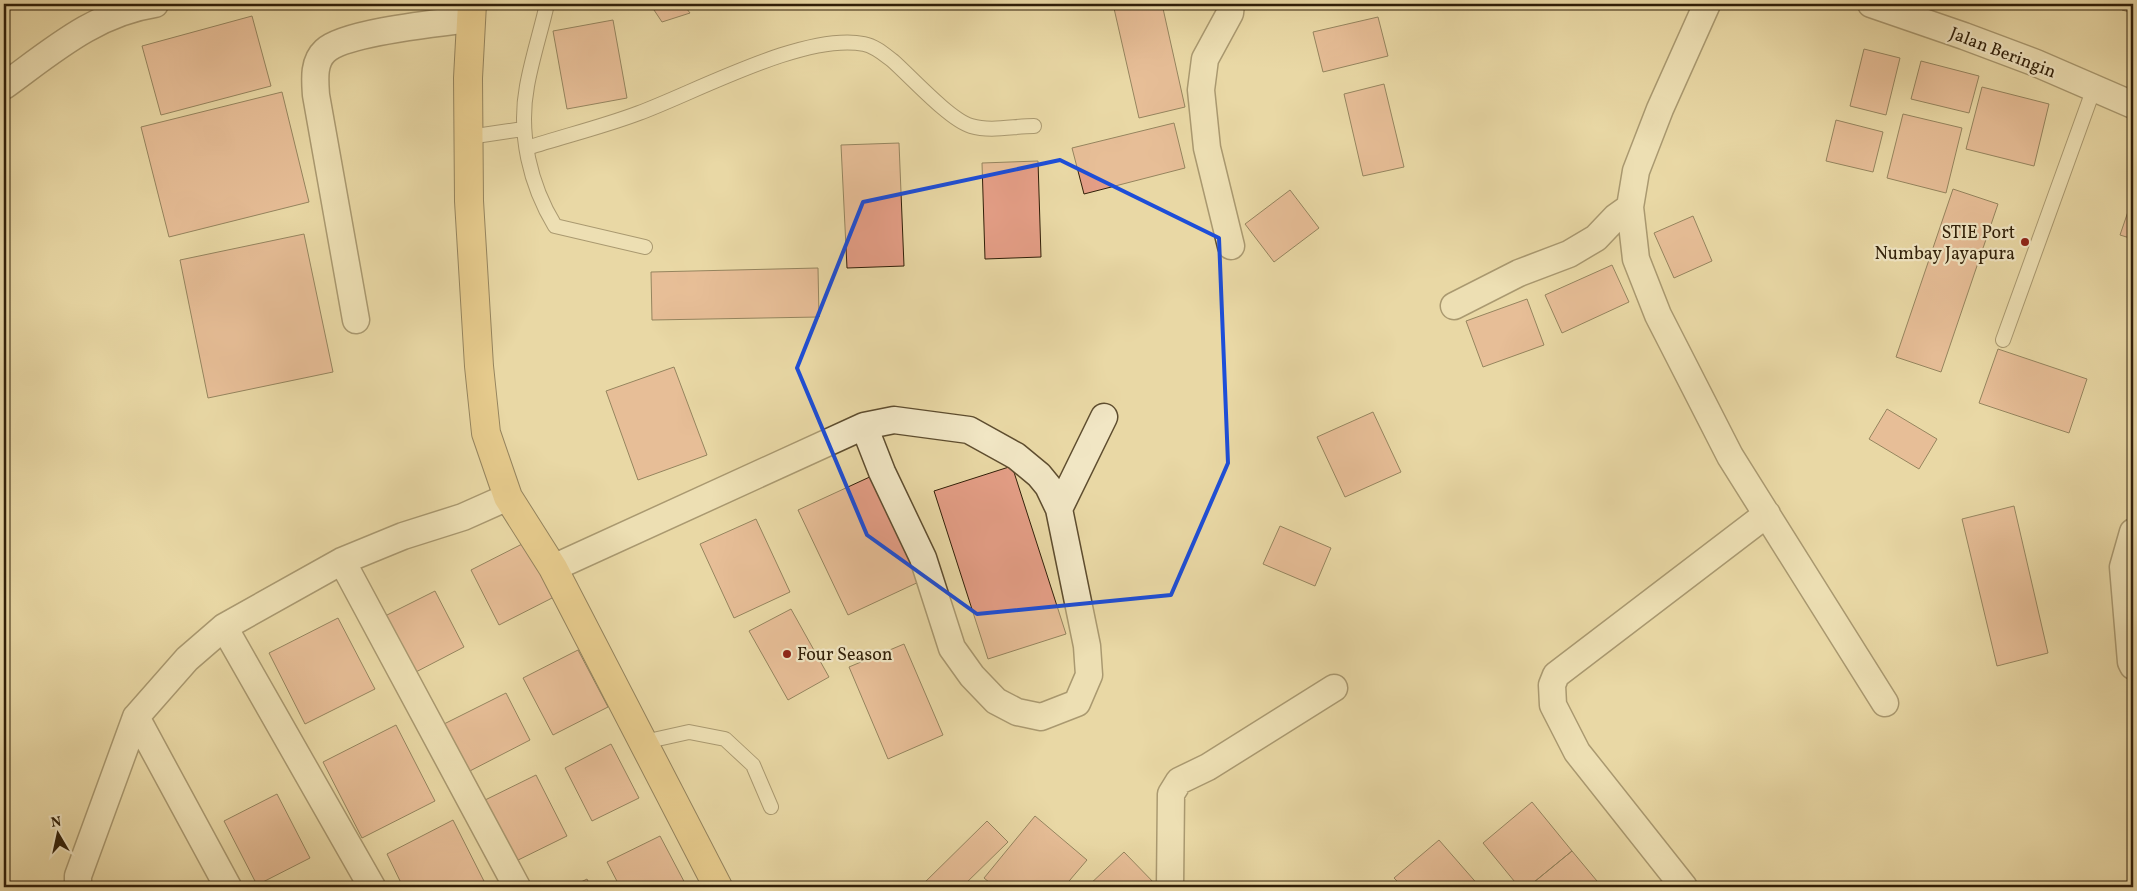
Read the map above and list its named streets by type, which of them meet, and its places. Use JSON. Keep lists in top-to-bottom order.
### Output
{
  "streets": {
    "street": ["Jalan Beringin"]
  },
  "places": ["STIE Port Numbay Jayapura", "Four Season"],
  "north": "top"
}
